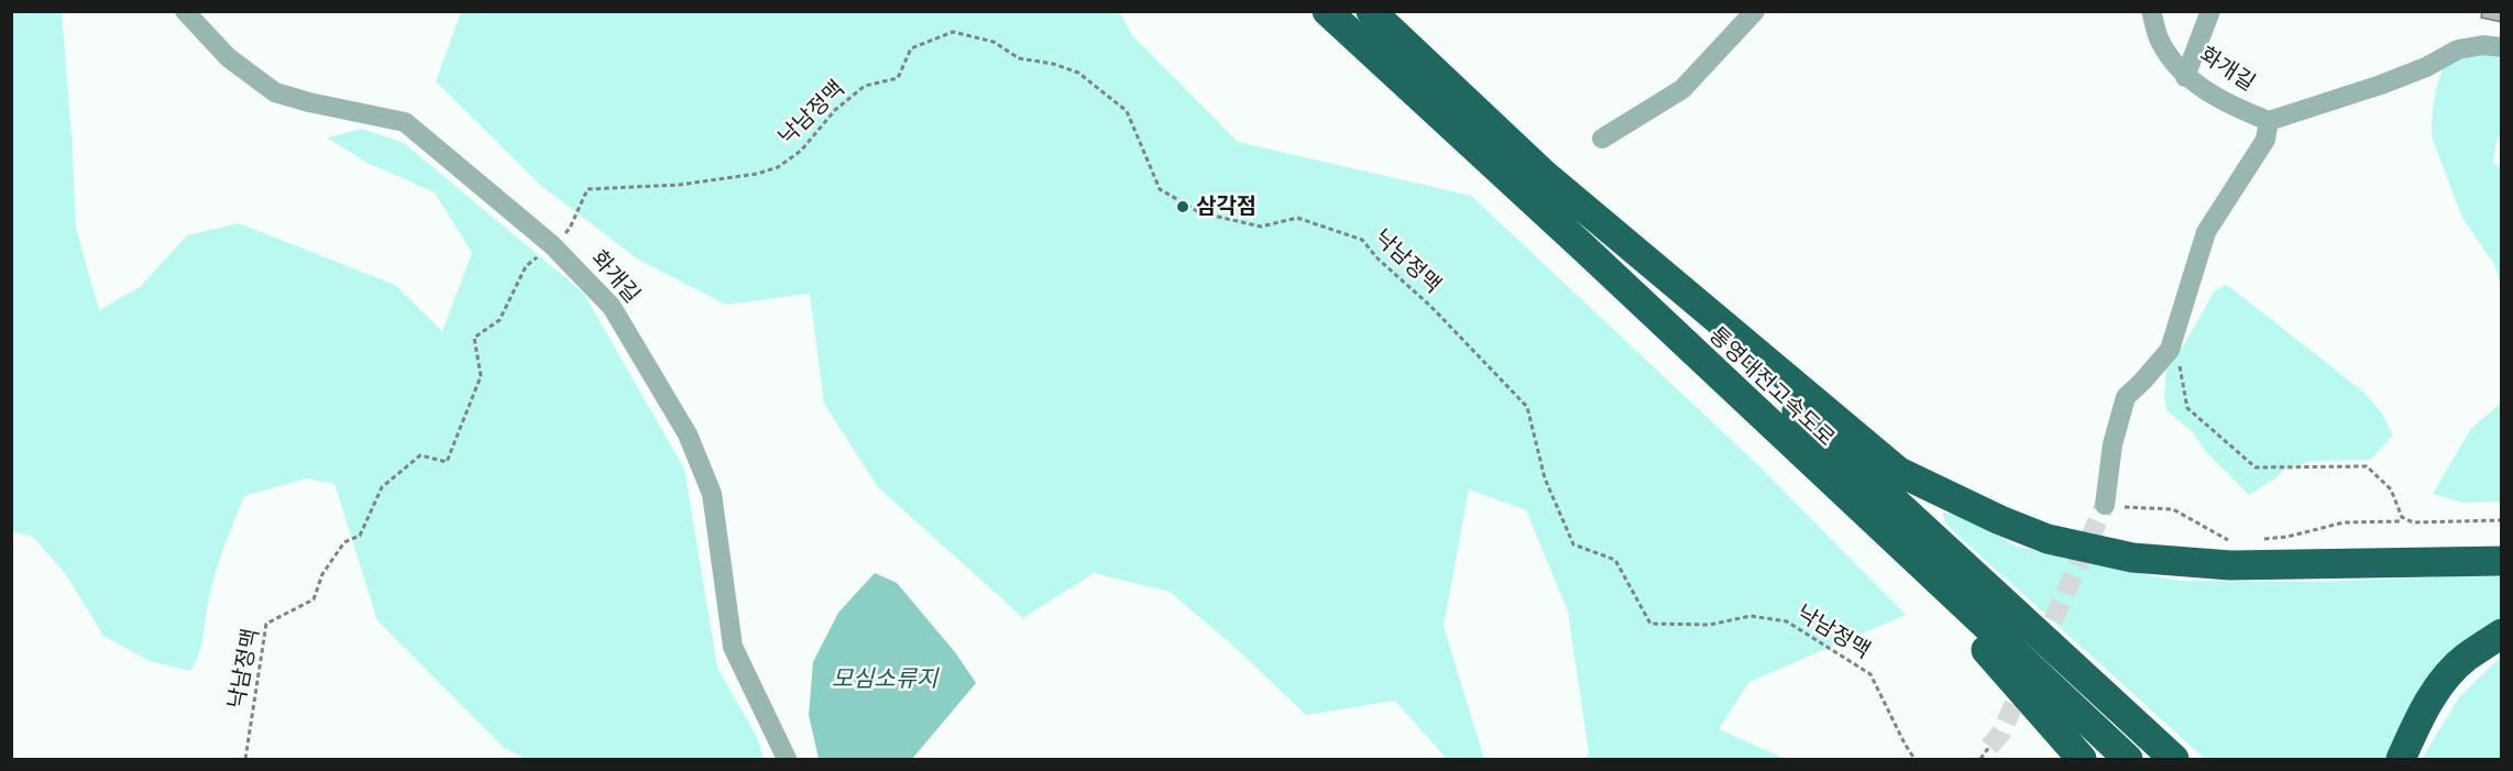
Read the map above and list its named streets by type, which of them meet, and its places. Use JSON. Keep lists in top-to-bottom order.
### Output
{
  "streets": {
    "highway": ["통영대전고속도로"],
    "street": ["화개길"],
    "path": ["낙남정맥"]
  },
  "crossings": [
    ["화개길", "낙남정맥"]
  ],
  "water": ["모심소류지"],
  "places": ["삼각점"]
}
